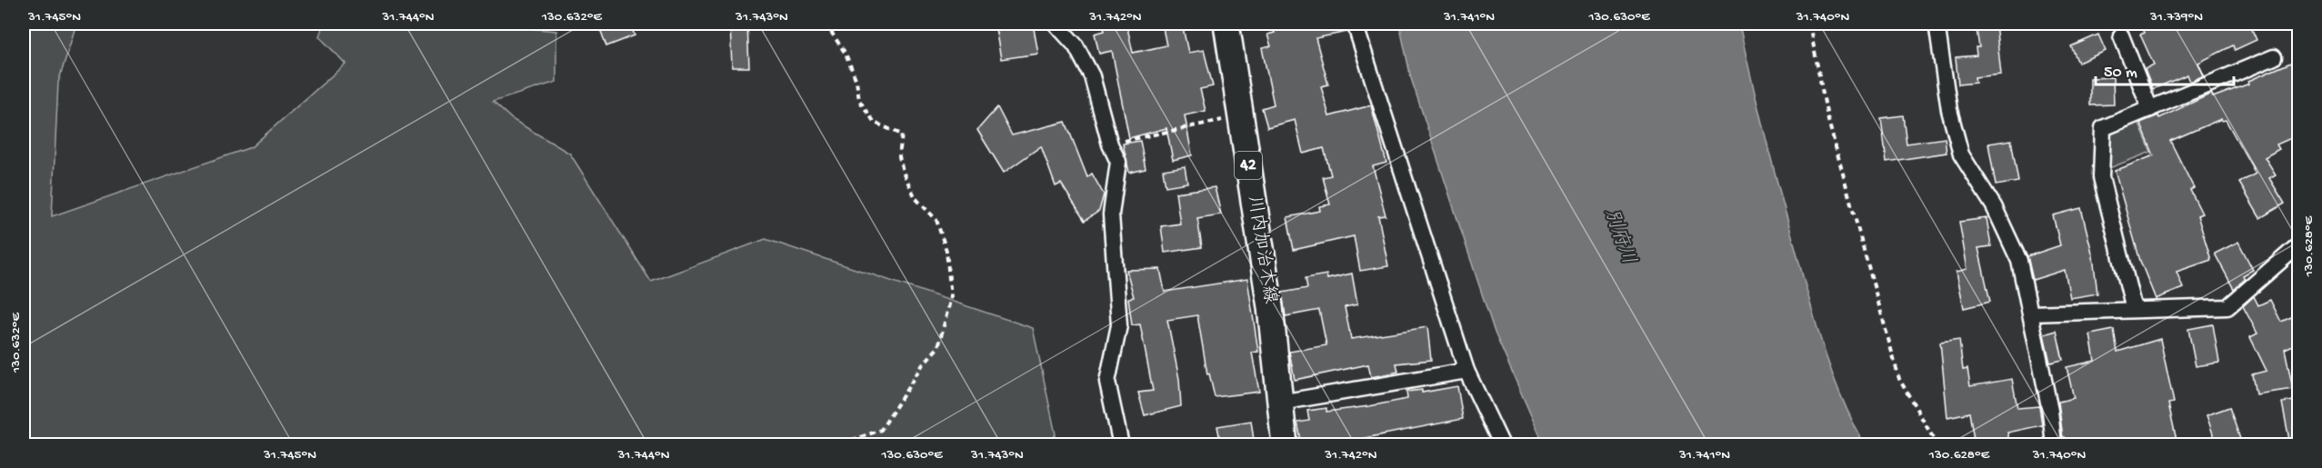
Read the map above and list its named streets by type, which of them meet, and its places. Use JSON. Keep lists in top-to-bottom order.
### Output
{
  "streets": {
    "main road": ["42", "川内加治木線"]
  },
  "water": ["別府川"],
  "scale_bar": "50 m",
  "coordinates": [
    "31.745°N",
    "31.744°N",
    "130.632°E",
    "31.743°N",
    "31.742°N",
    "31.741°N",
    "130.630°E",
    "31.740°N",
    "31.739°N",
    "130.628°E"
  ]
}
